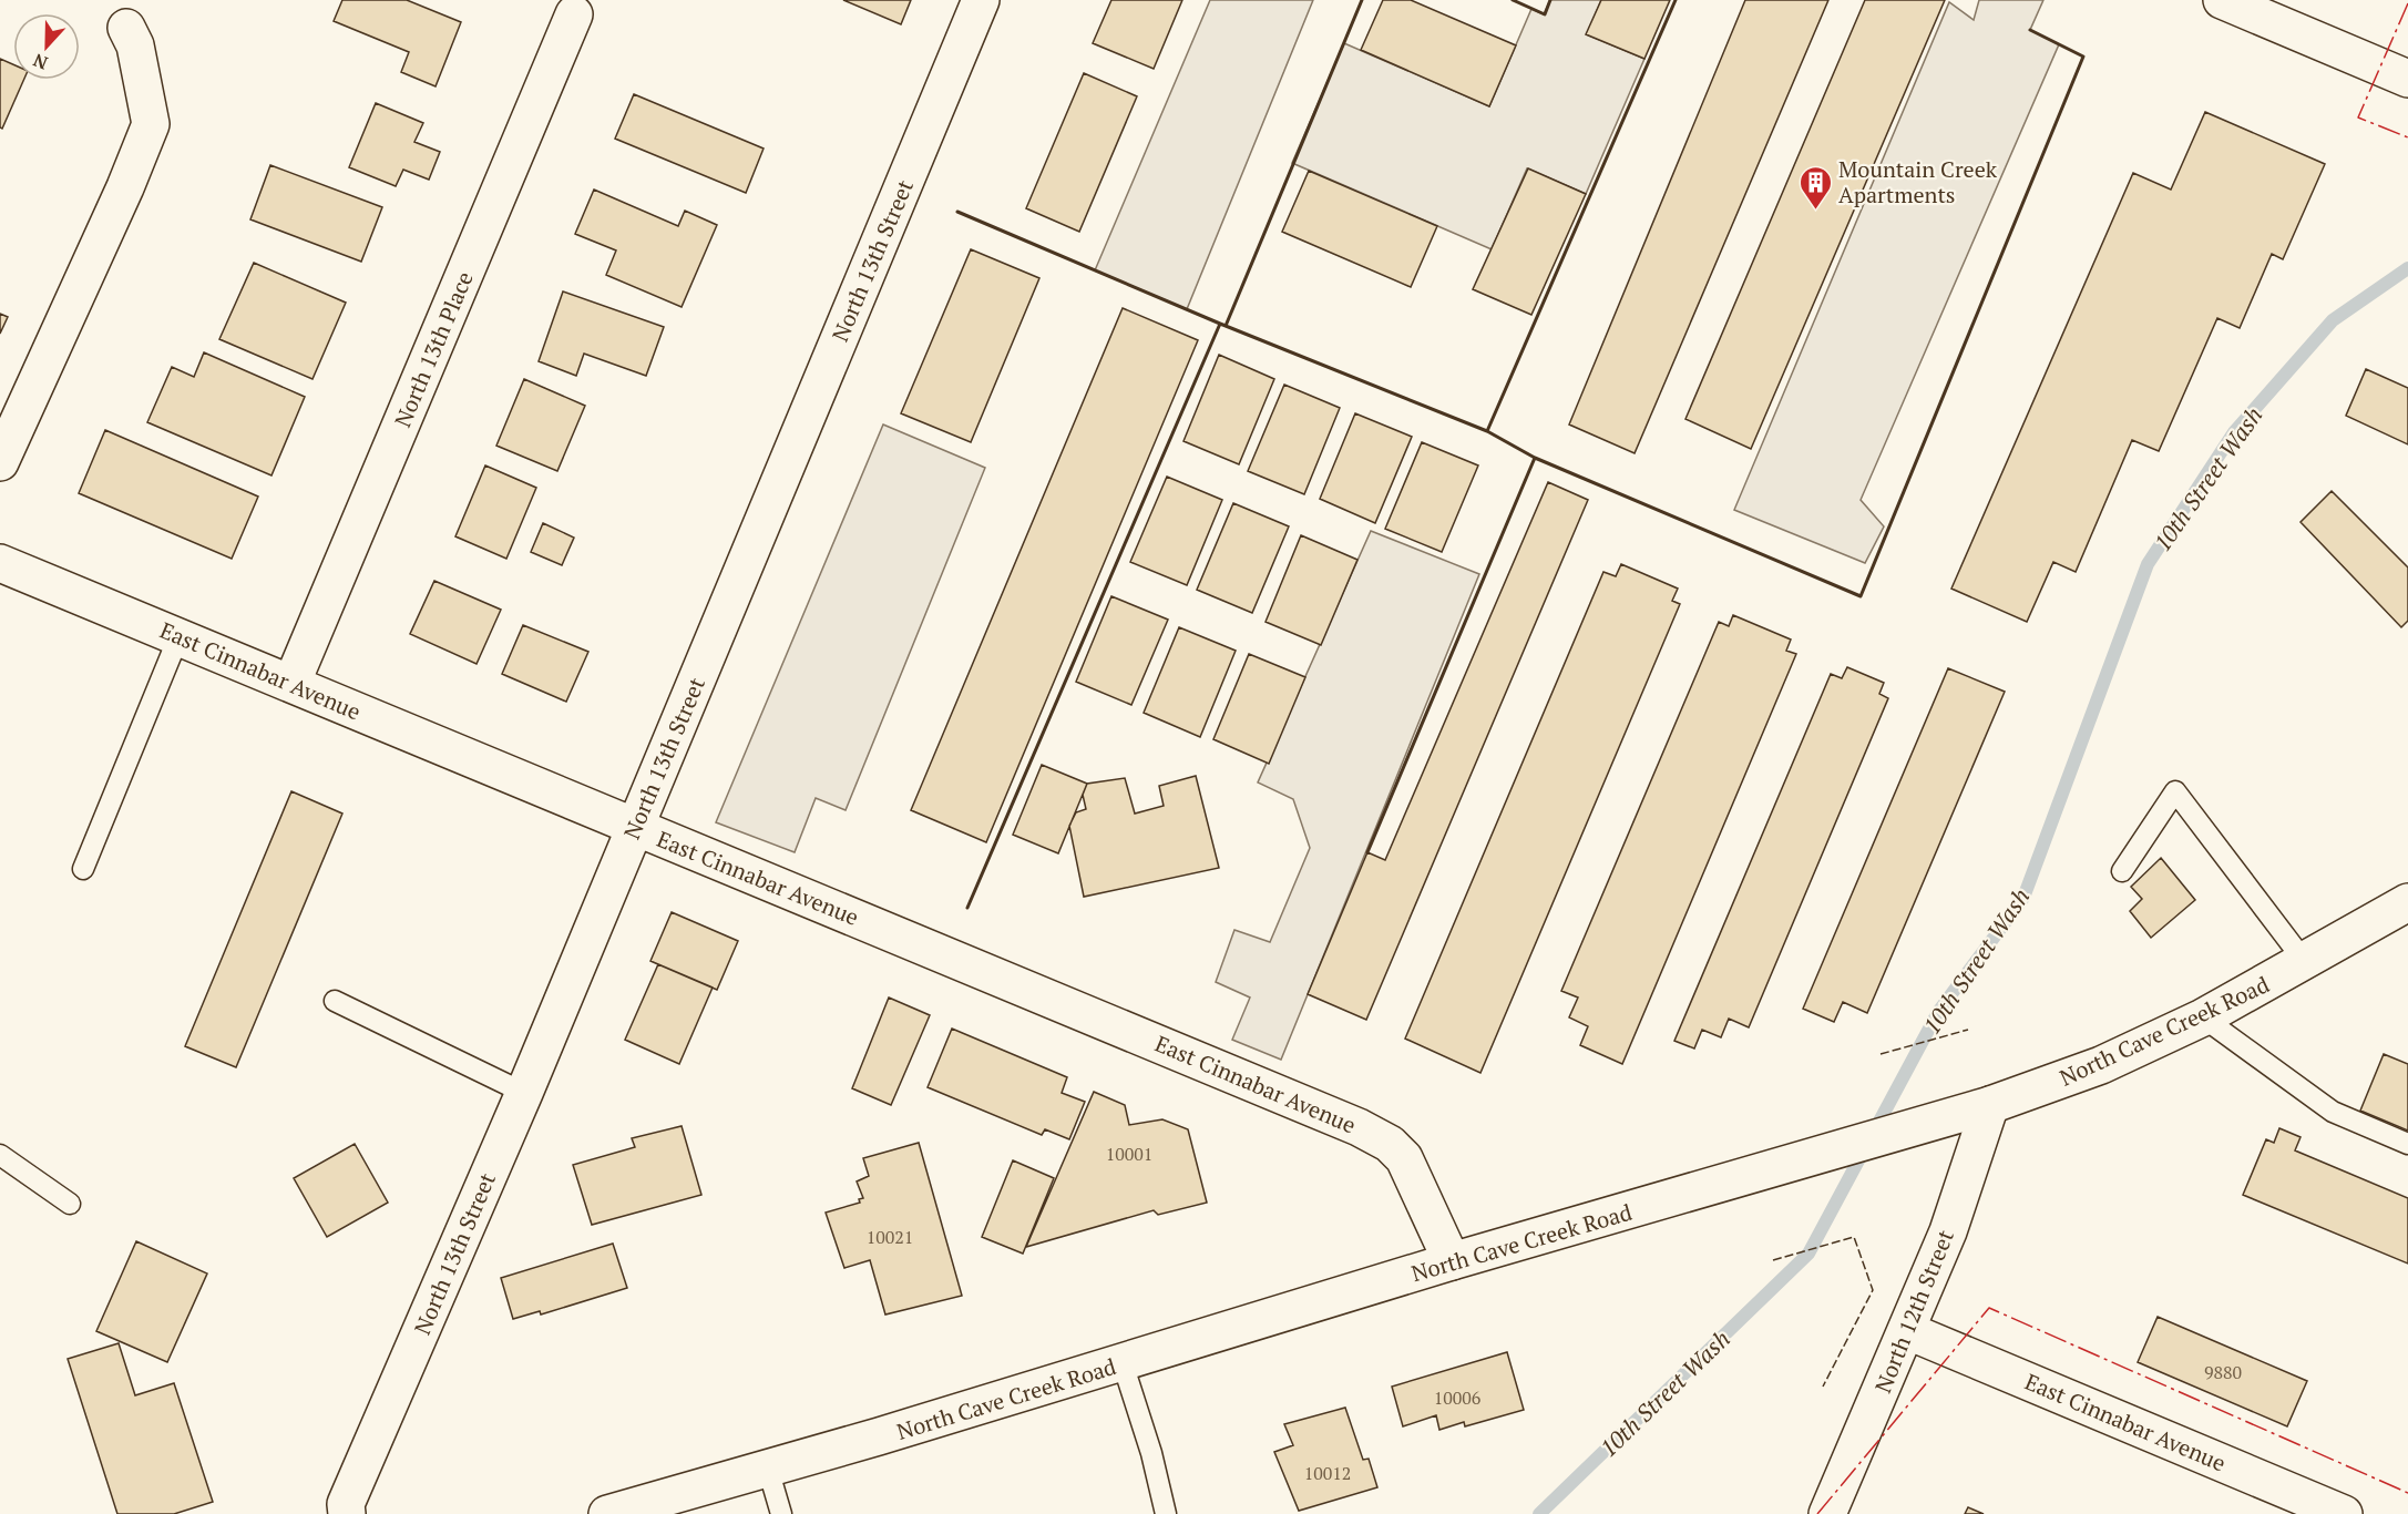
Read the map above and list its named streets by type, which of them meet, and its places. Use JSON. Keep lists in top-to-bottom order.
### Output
{
  "streets": {
    "street": [
      "North 13th Street",
      "North 13th Place",
      "East Cinnabar Avenue",
      "North Cave Creek Road",
      "North 12th Street"
    ]
  },
  "crossings": [
    ["North 13th Street", "East Cinnabar Avenue"],
    ["North 13th Place", "East Cinnabar Avenue"],
    ["East Cinnabar Avenue", "North Cave Creek Road"],
    ["East Cinnabar Avenue", "North 12th Street"],
    ["North Cave Creek Road", "North 12th Street"]
  ],
  "water": ["10th Street Wash"],
  "places": {
    "building": ["Mountain Creek Apartments"]
  },
  "house_numbers": [
    "10001",
    "10021",
    "9880",
    "10006",
    "10012"
  ],
  "north": "bottom"
}
